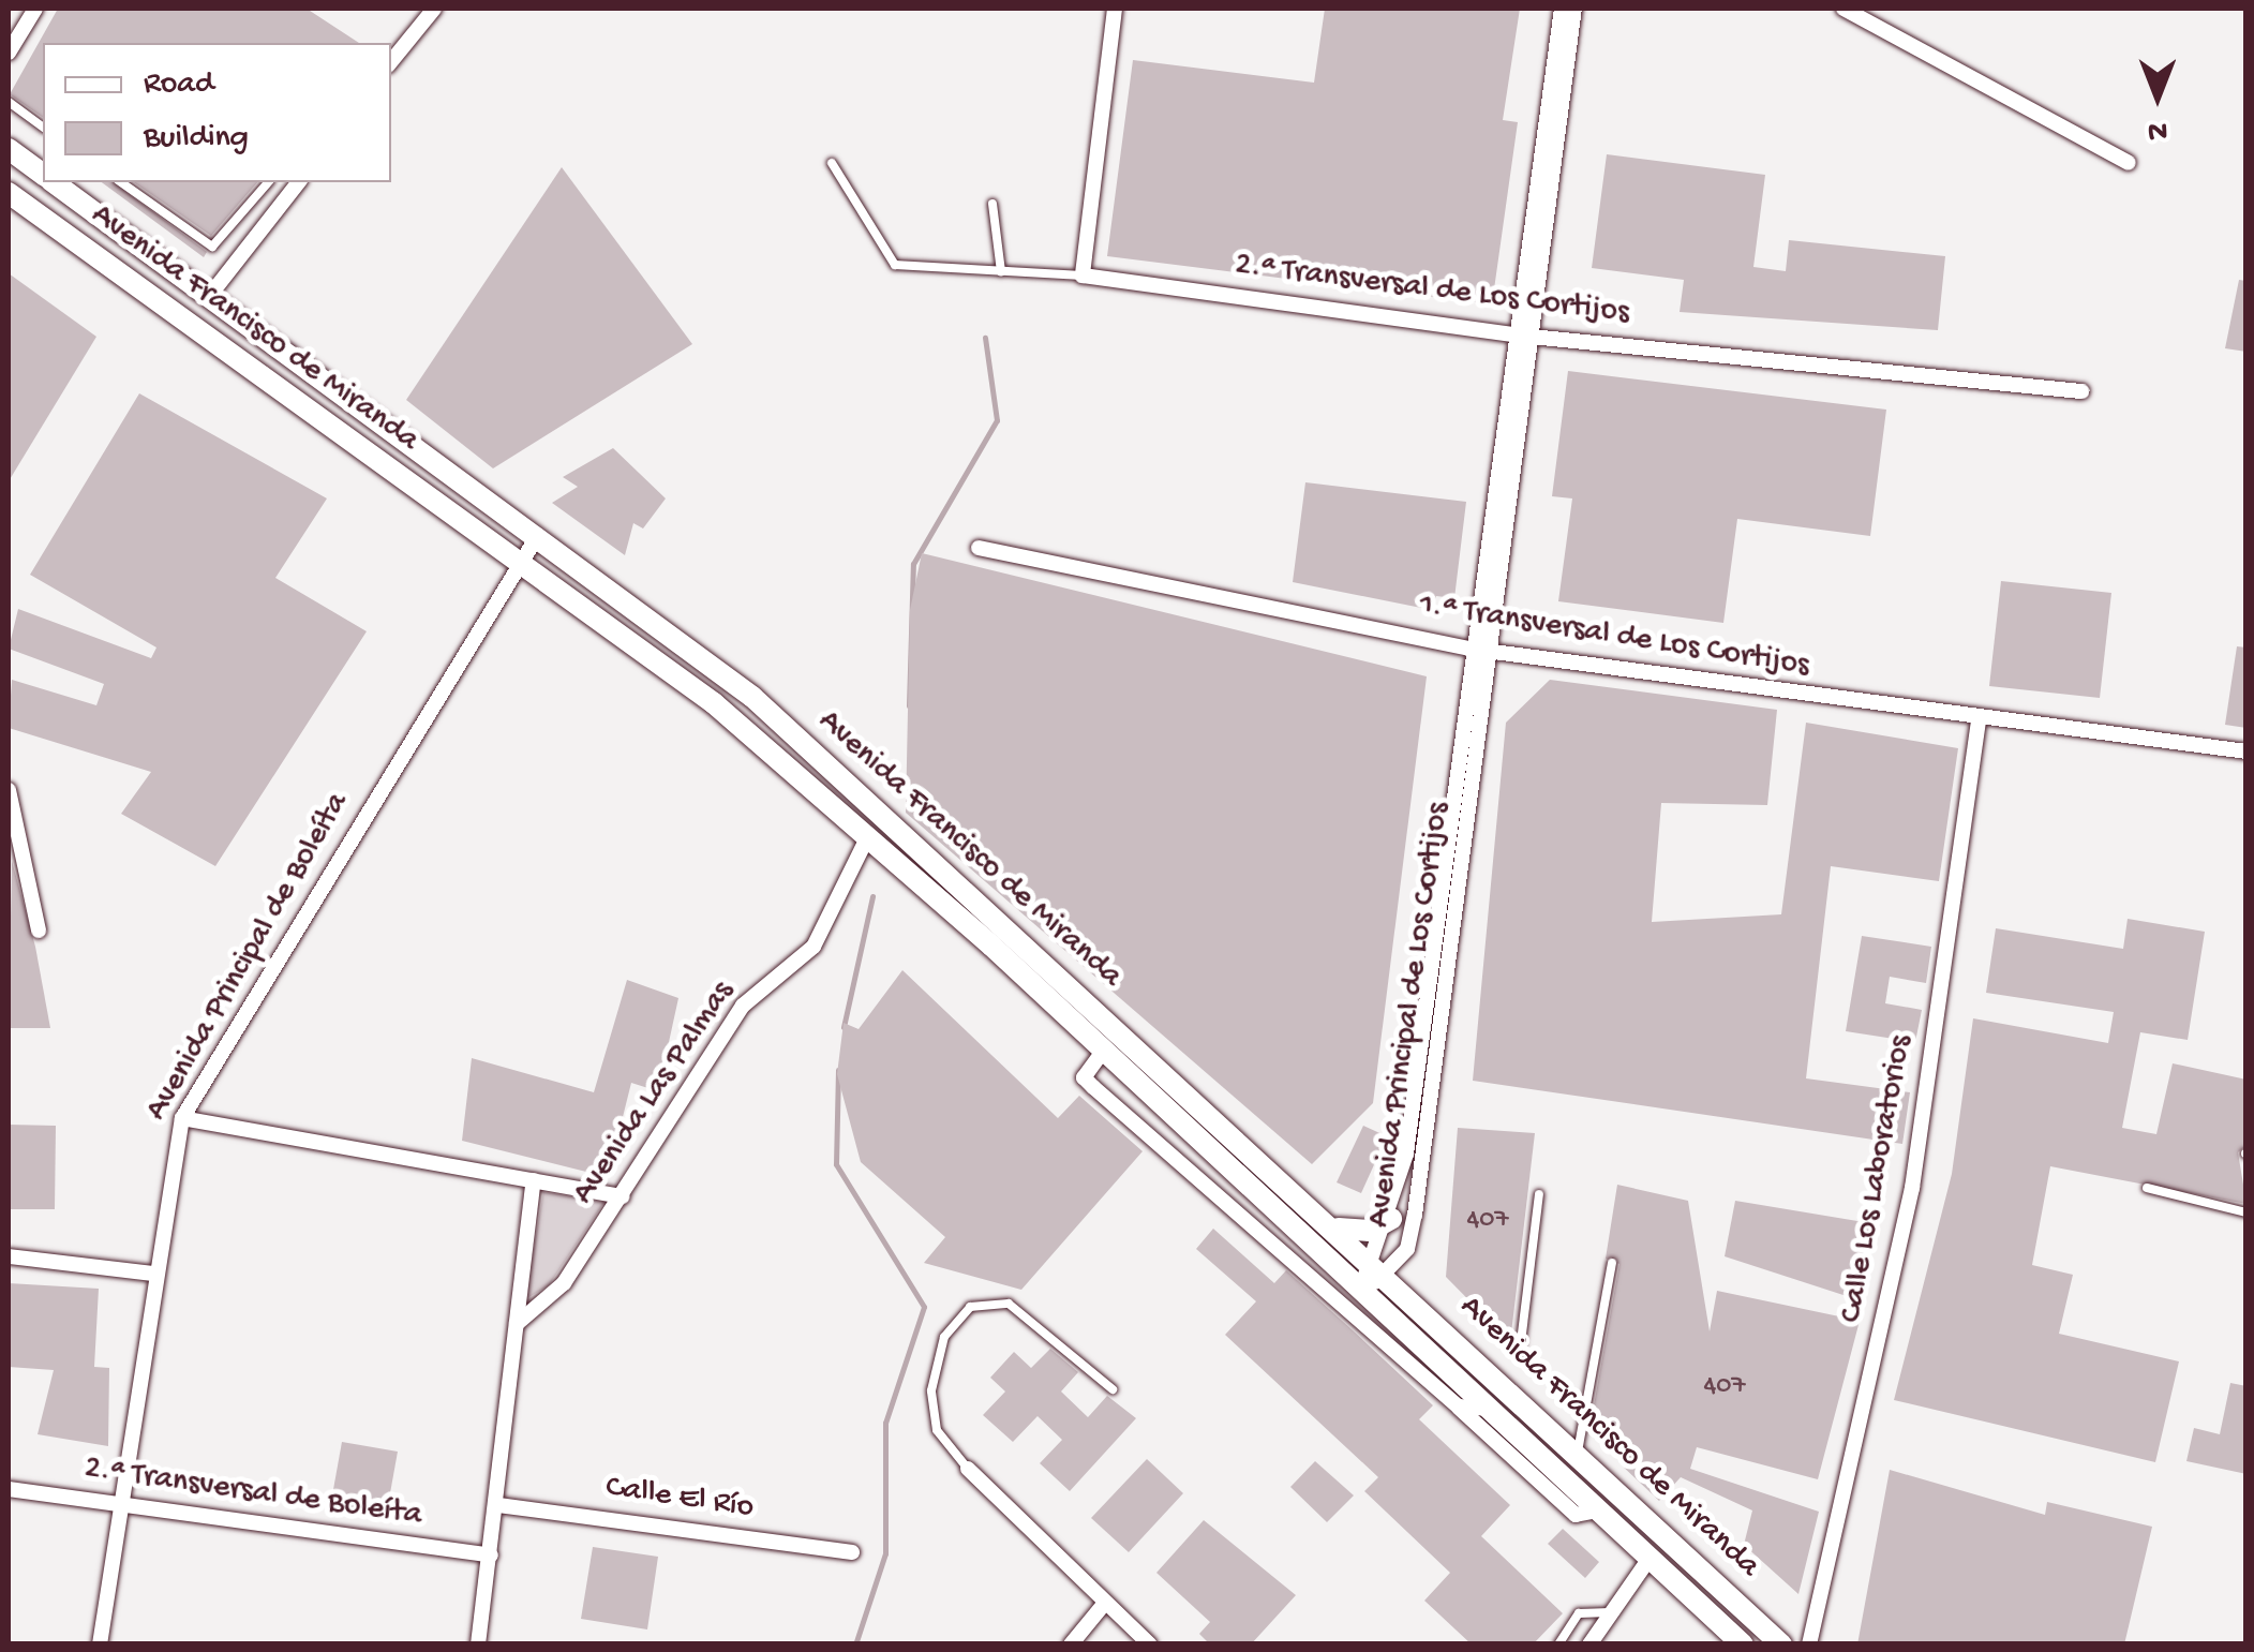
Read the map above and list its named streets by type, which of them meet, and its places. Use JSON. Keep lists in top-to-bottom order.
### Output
{
  "streets": {
    "main road": ["Avenida Francisco de Miranda"],
    "street": [
      "2.ª Transversal de Los Cortijos",
      "1.ª Transversal de Los Cortijos",
      "Avenida Principal de Boleíta",
      "Avenida Principal de Los Cortijos",
      "Avenida Las Palmas",
      "Calle Los Laboratorios",
      "2.ª Transversal de Boleíta",
      "Calle El Río"
    ]
  },
  "crossings": [
    ["2.ª Transversal de Los Cortijos", "Avenida Principal de Los Cortijos"],
    ["Avenida Francisco de Miranda", "Avenida Principal de Boleíta"],
    ["Avenida Francisco de Miranda", "Avenida Principal de Los Cortijos"],
    ["Avenida Francisco de Miranda", "Avenida Las Palmas"],
    ["1.ª Transversal de Los Cortijos", "Avenida Principal de Los Cortijos"],
    ["1.ª Transversal de Los Cortijos", "Calle Los Laboratorios"],
    ["Avenida Principal de Boleíta", "2.ª Transversal de Boleíta"],
    ["Avenida Las Palmas", "2.ª Transversal de Boleíta"],
    ["Avenida Las Palmas", "Calle El Río"]
  ],
  "house_numbers": ["407", "407"],
  "legend": ["Road", "Building"],
  "north": "bottom"
}
